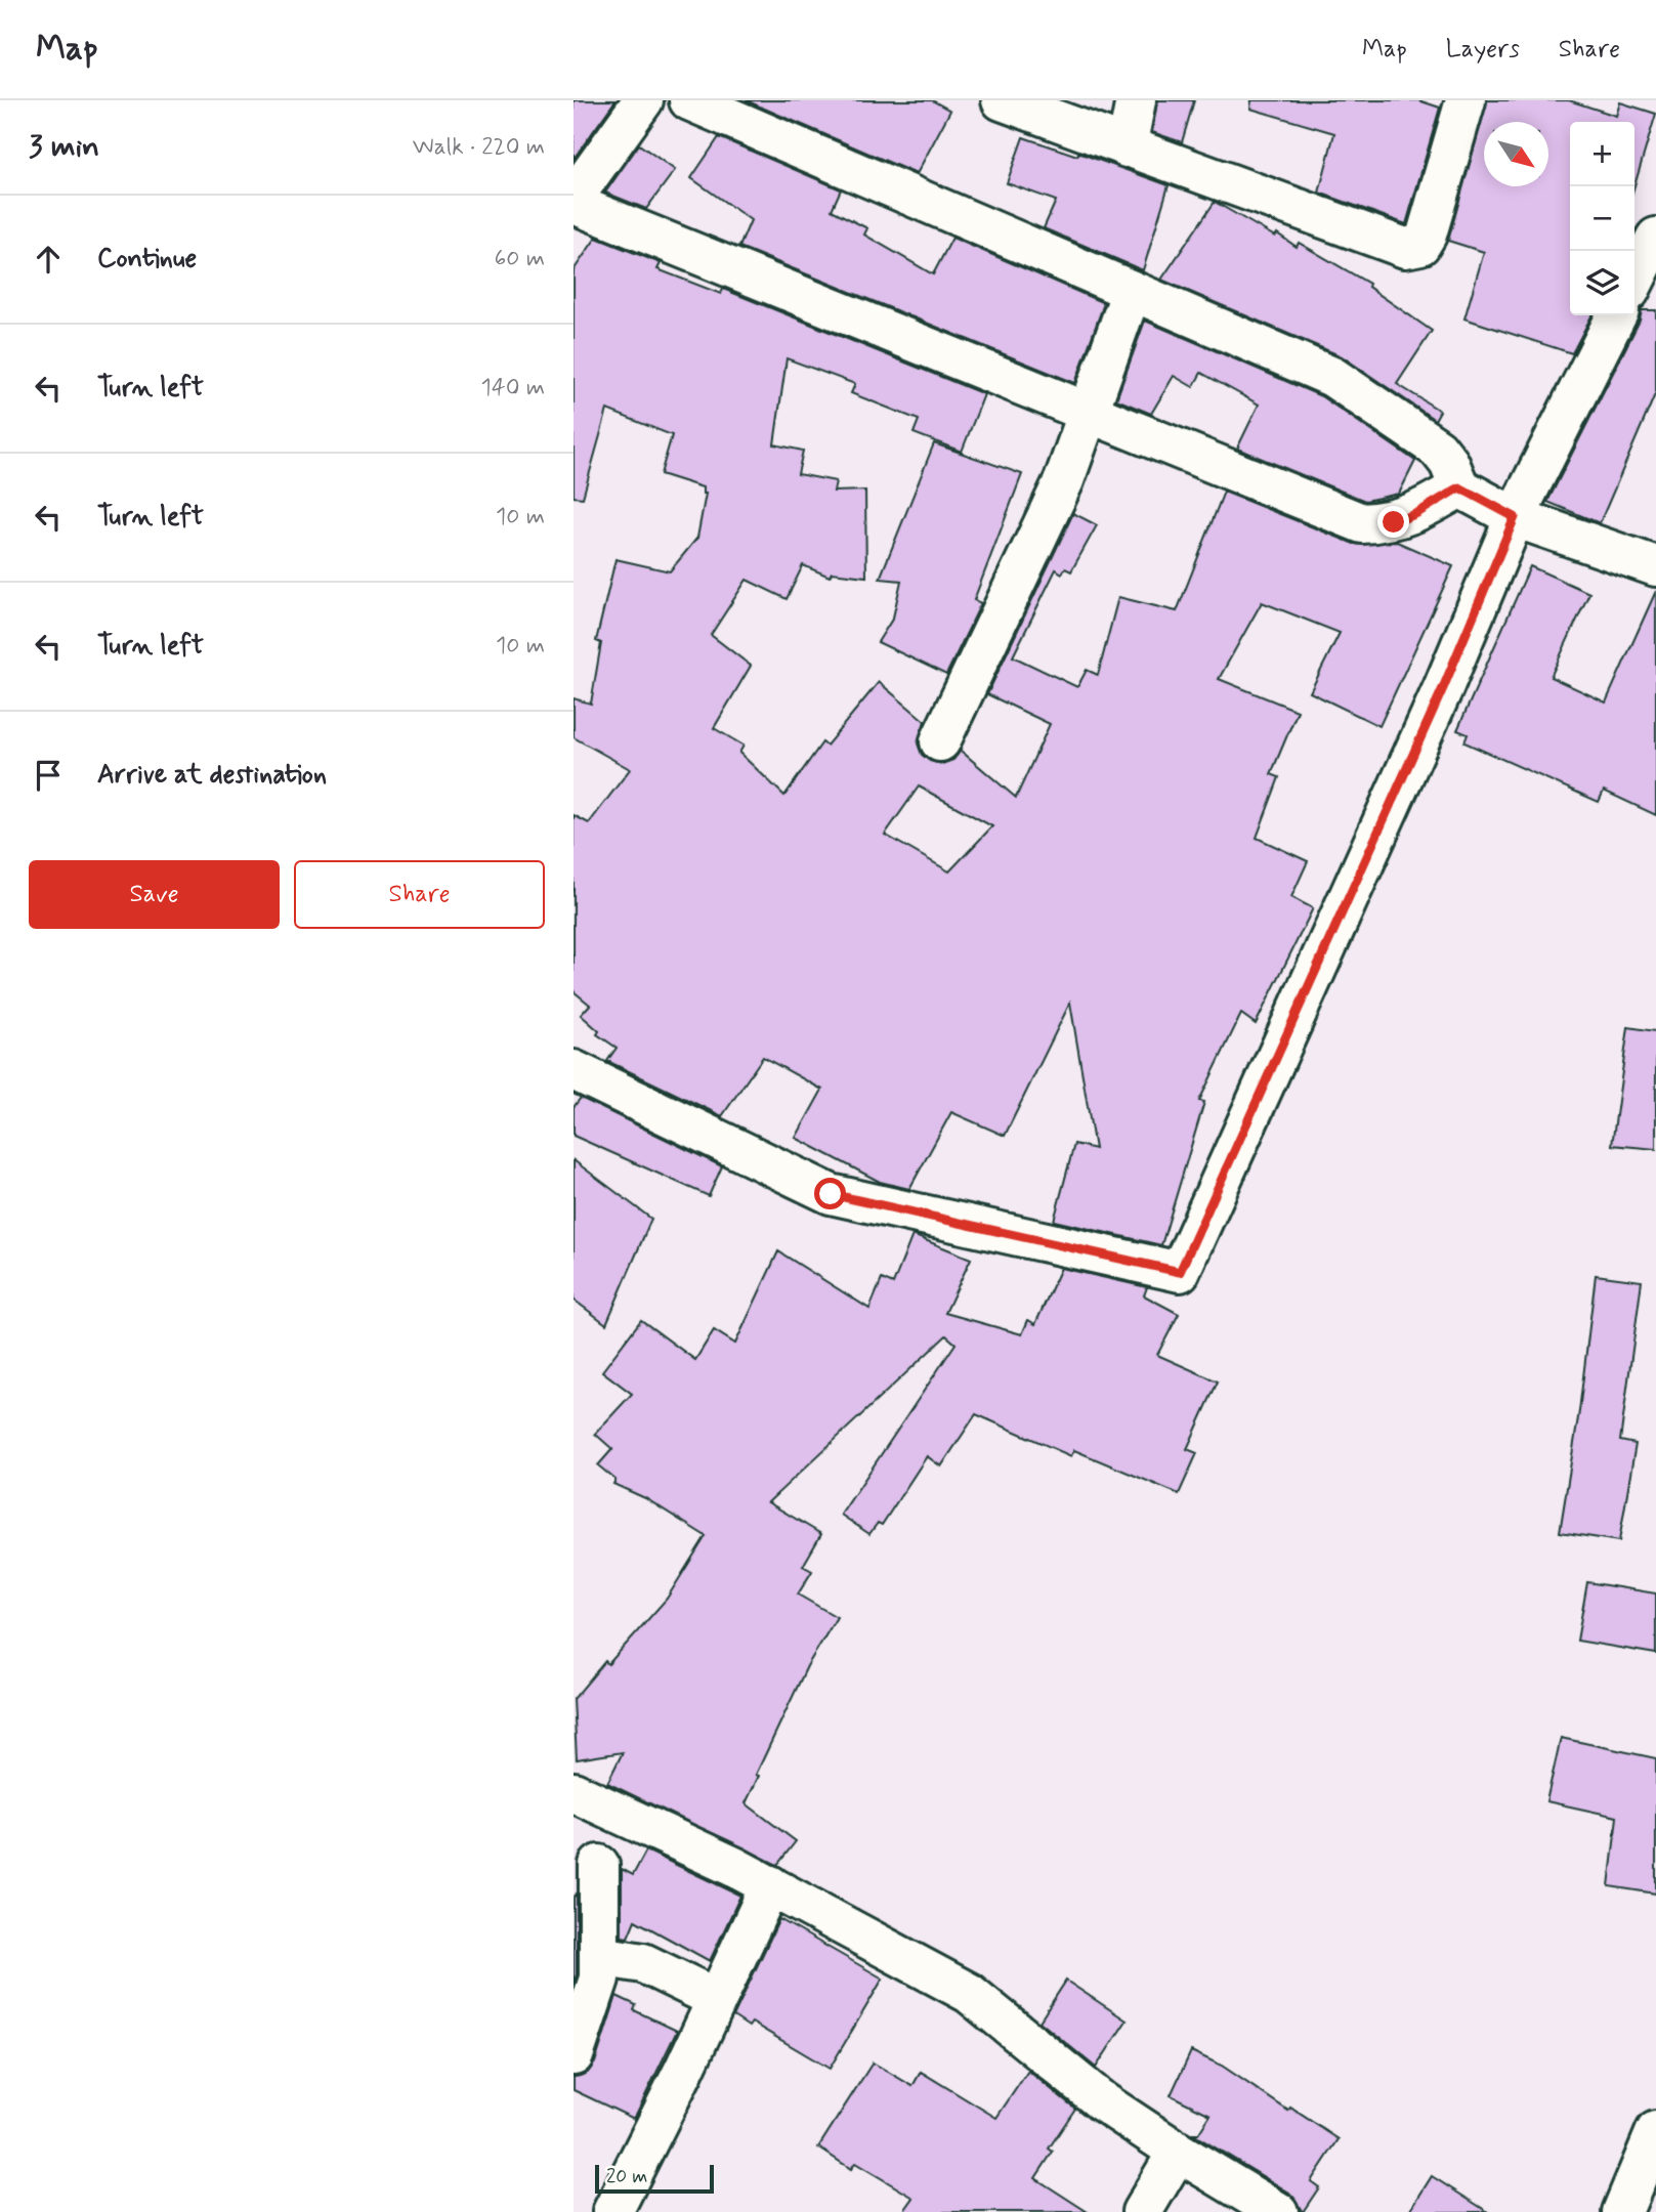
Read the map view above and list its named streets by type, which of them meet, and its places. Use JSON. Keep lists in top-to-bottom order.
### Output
{
  "scale_bar": "20 m",
  "north": "bottom right",
  "page": {
    "header": "Map",
    "nav": ["Map", "Layers", "Share"],
    "heading": ["3 min", "Walk · 220 m"],
    "map_buttons": ["+", "−"],
    "list": [
      ["Continue", "60 m"],
      ["Turn left", "140 m"],
      ["Turn left", "10 m"],
      ["Turn left", "10 m"],
      "Arrive at destination"
    ],
    "buttons": ["Save", "Share"],
    "scale": "20 m"
  }
}
